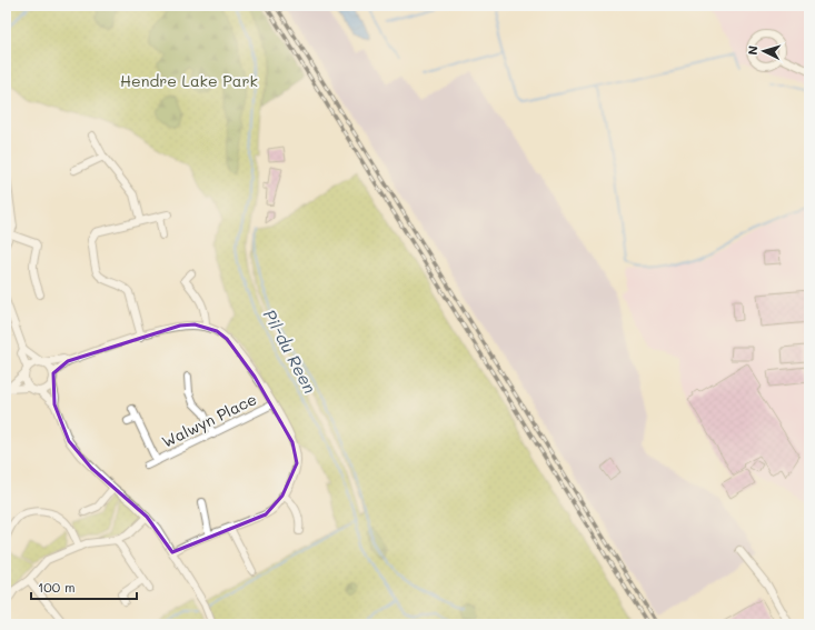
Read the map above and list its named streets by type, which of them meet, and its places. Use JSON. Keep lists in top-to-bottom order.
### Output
{
  "streets": {
    "street": ["Walwyn Place"]
  },
  "water": ["Pil-du Reen"],
  "parks": ["Hendre Lake Park"],
  "scale_bar": "100 m",
  "north": "left"
}
